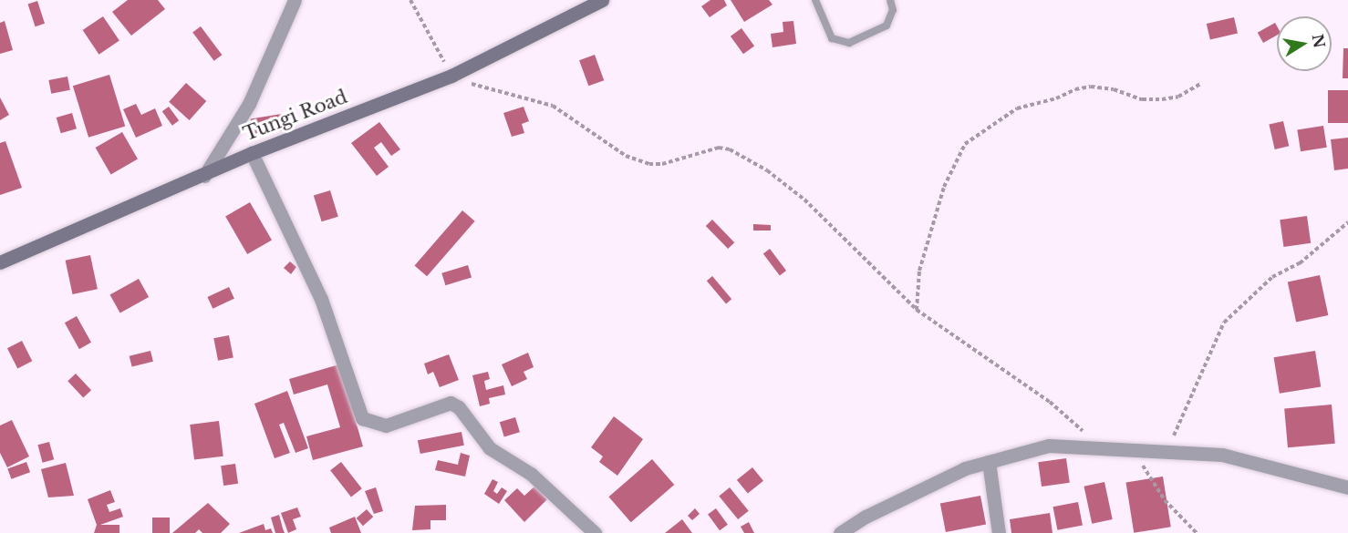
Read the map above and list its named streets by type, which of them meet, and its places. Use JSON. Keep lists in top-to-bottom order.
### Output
{
  "streets": {
    "main road": ["Tungi Road"]
  },
  "north": "right"
}
